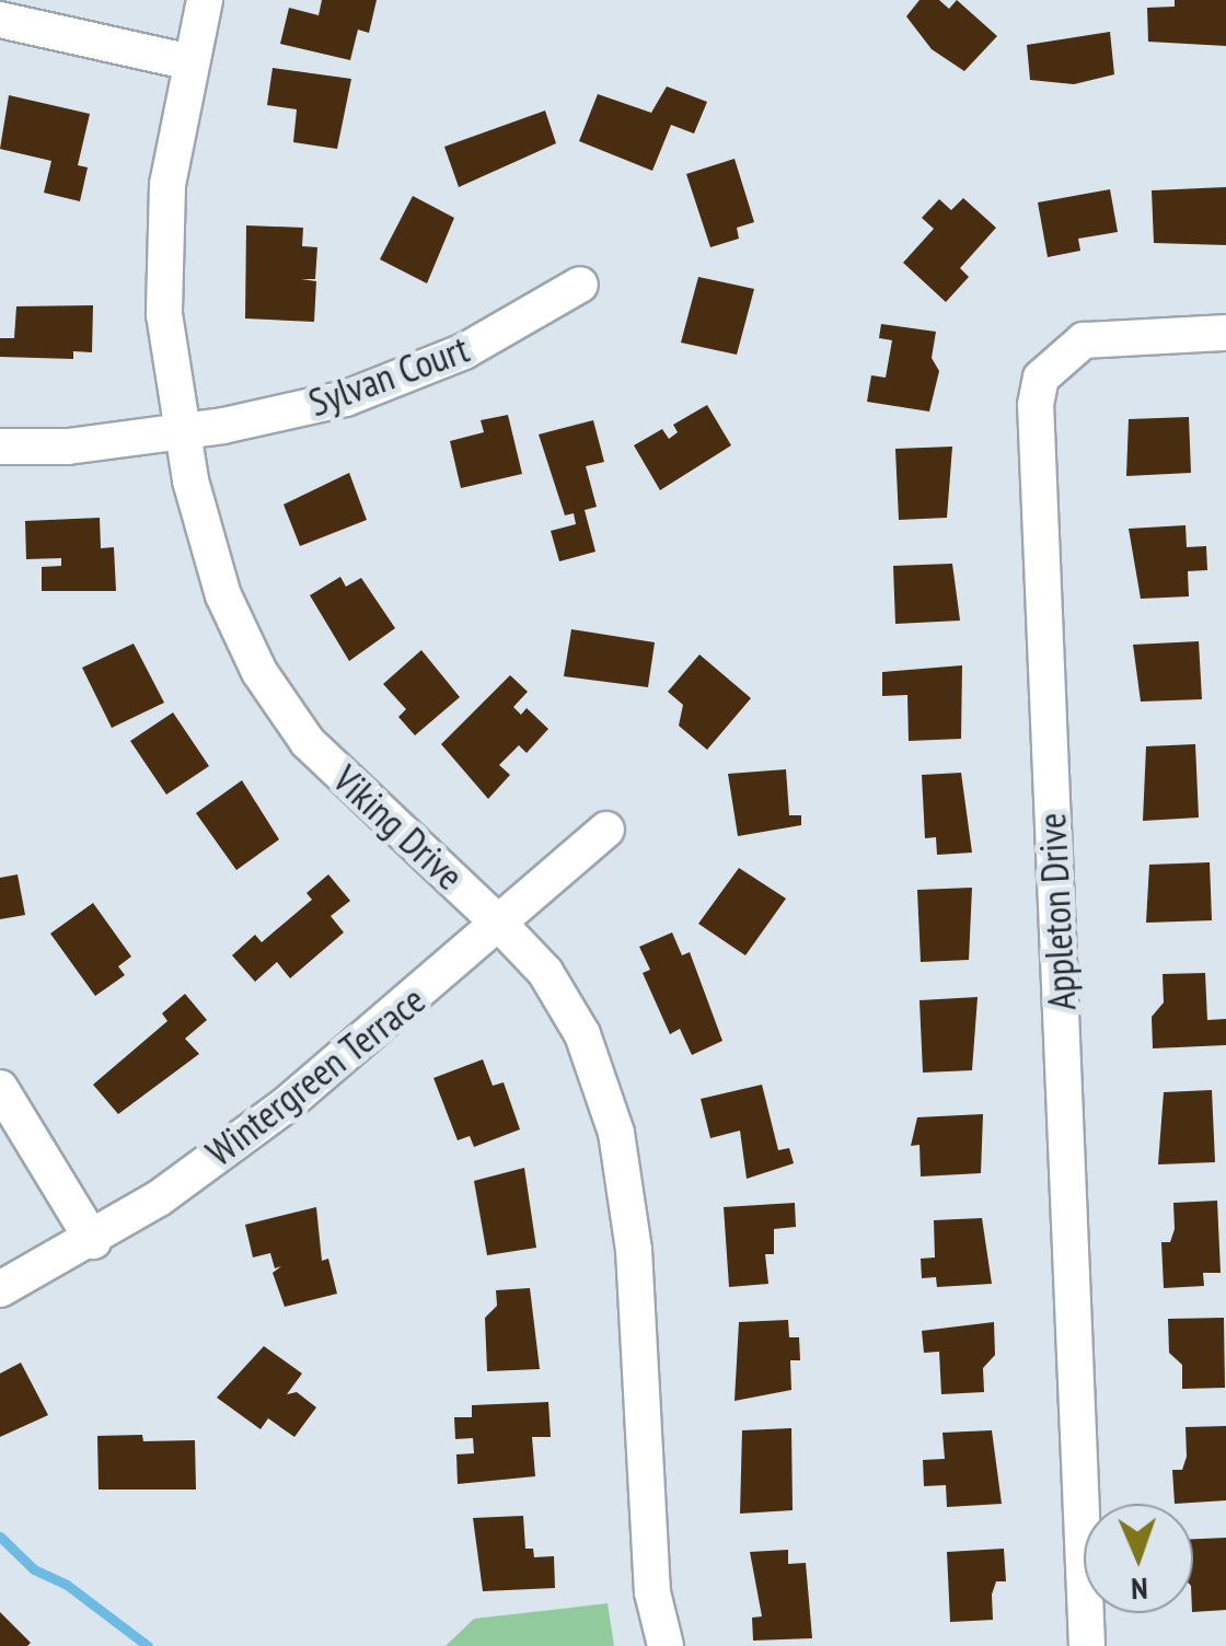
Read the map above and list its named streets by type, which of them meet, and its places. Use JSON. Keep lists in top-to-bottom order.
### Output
{
  "streets": {
    "street": [
      "Sylvan Court",
      "Viking Drive",
      "Appleton Drive",
      "Wintergreen Terrace"
    ]
  },
  "crossings": [
    ["Sylvan Court", "Viking Drive"],
    ["Viking Drive", "Wintergreen Terrace"]
  ],
  "north": "bottom"
}
